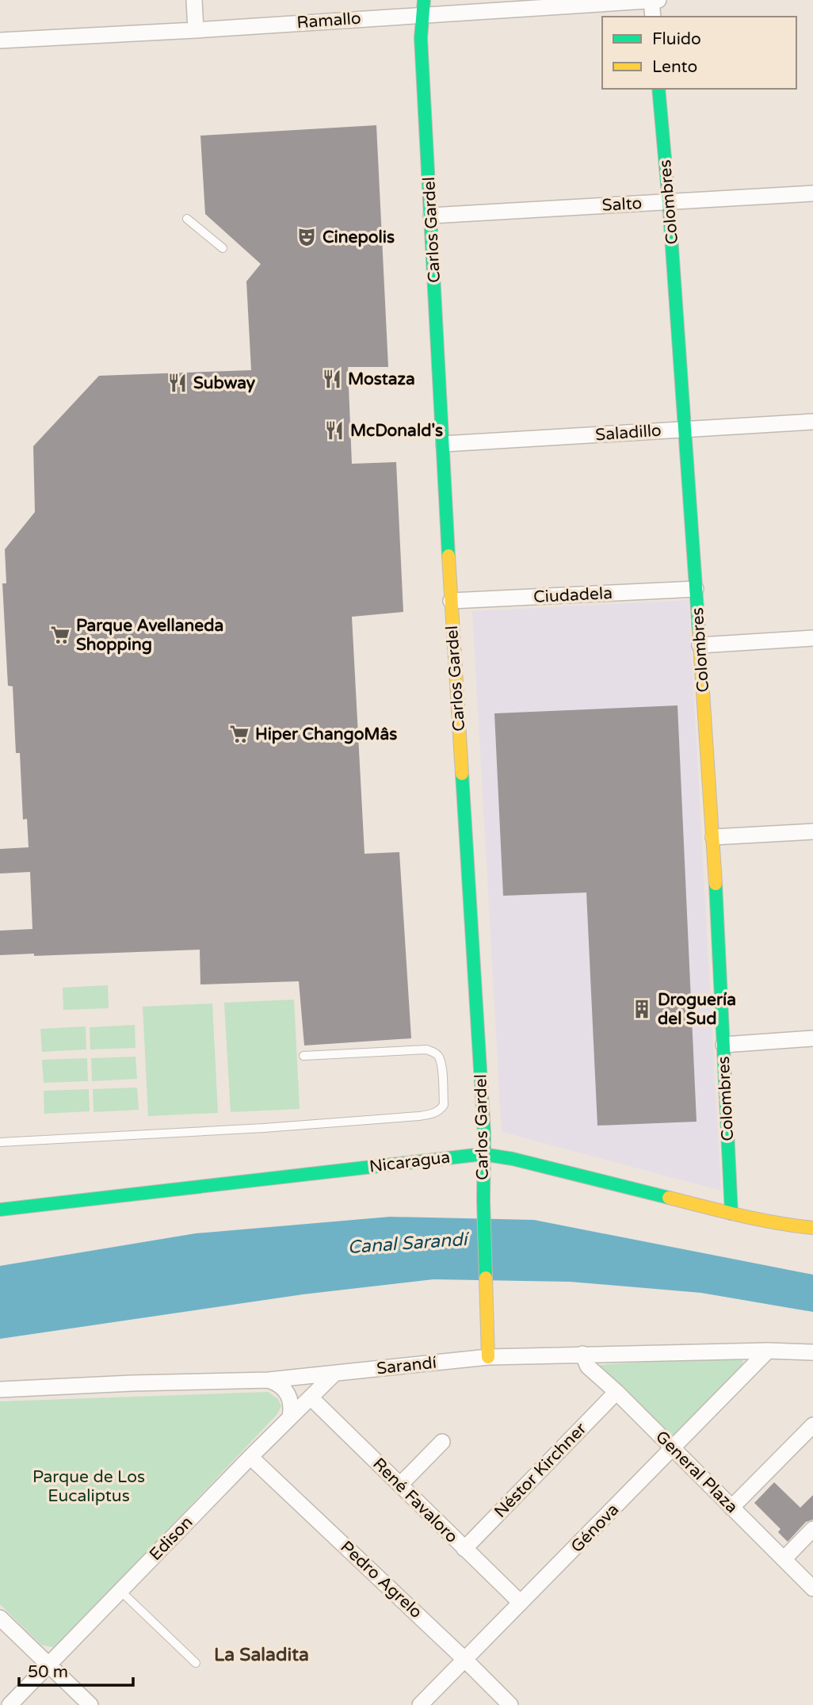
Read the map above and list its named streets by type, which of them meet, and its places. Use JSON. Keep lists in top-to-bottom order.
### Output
{
  "streets": {
    "street": [
      "Ramallo",
      "Colombres",
      "Salto",
      "Carlos Gardel",
      "Saladillo",
      "Ciudadela",
      "Nicaragua",
      "Sarandí",
      "Néstor Kirchner",
      "General Plaza",
      "René Favaloro",
      "Génova",
      "Edison",
      "Pedro Agrelo"
    ]
  },
  "crossings": [
    ["Ramallo", "Carlos Gardel"],
    ["Colombres", "Salto"],
    ["Colombres", "Saladillo"],
    ["Colombres", "Ciudadela"],
    ["Colombres", "Nicaragua"],
    ["Salto", "Carlos Gardel"],
    ["Carlos Gardel", "Saladillo"],
    ["Carlos Gardel", "Ciudadela"],
    ["Carlos Gardel", "Nicaragua"],
    ["Carlos Gardel", "Sarandí"],
    ["Sarandí", "General Plaza"],
    ["Sarandí", "Génova"],
    ["Sarandí", "Edison"],
    ["Néstor Kirchner", "General Plaza"],
    ["Néstor Kirchner", "René Favaloro"],
    ["General Plaza", "Génova"],
    ["René Favaloro", "Génova"],
    ["René Favaloro", "Edison"],
    ["Génova", "Pedro Agrelo"],
    ["Edison", "Pedro Agrelo"]
  ],
  "districts": ["La Saladita"],
  "water": ["Canal Sarandí"],
  "parks": ["Parque de Los Eucaliptus"],
  "places": {
    "theatre": ["Cinepolis"],
    "restaurant": ["Mostaza", "Subway", "McDonald's"],
    "supermarket": ["Parque Avellaneda Shopping", "Hiper ChangoMâs"],
    "building": ["Droguería del Sud"]
  },
  "legend": ["Fluido", "Lento"],
  "scale_bar": "50 m"
}
